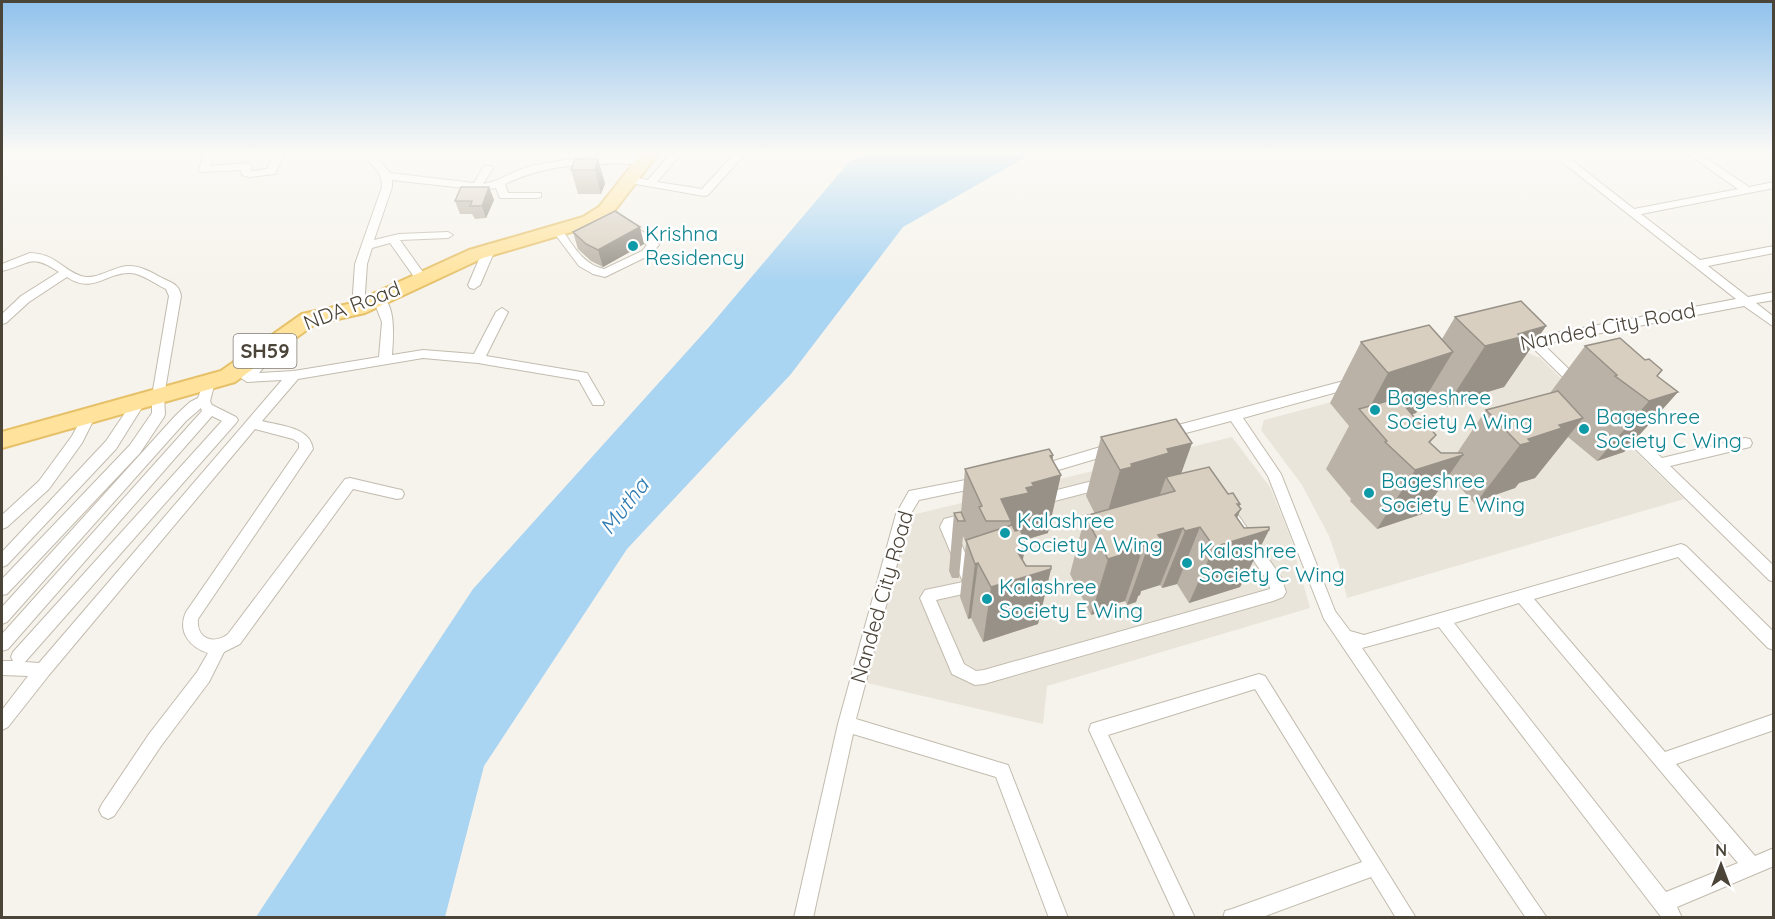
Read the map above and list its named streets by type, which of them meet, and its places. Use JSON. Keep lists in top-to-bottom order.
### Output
{
  "streets": {
    "main road": ["NDA Road", "SH59"],
    "street": ["Nanded City Road"]
  },
  "water": ["Mutha"],
  "places": [
    "Krishna Residency",
    "Bageshree Society A Wing",
    "Bageshree Society C Wing",
    "Bageshree Society E Wing",
    "Kalashree Society A Wing",
    "Kalashree Society C Wing",
    "Kalashree Society E Wing"
  ],
  "north": "top"
}
